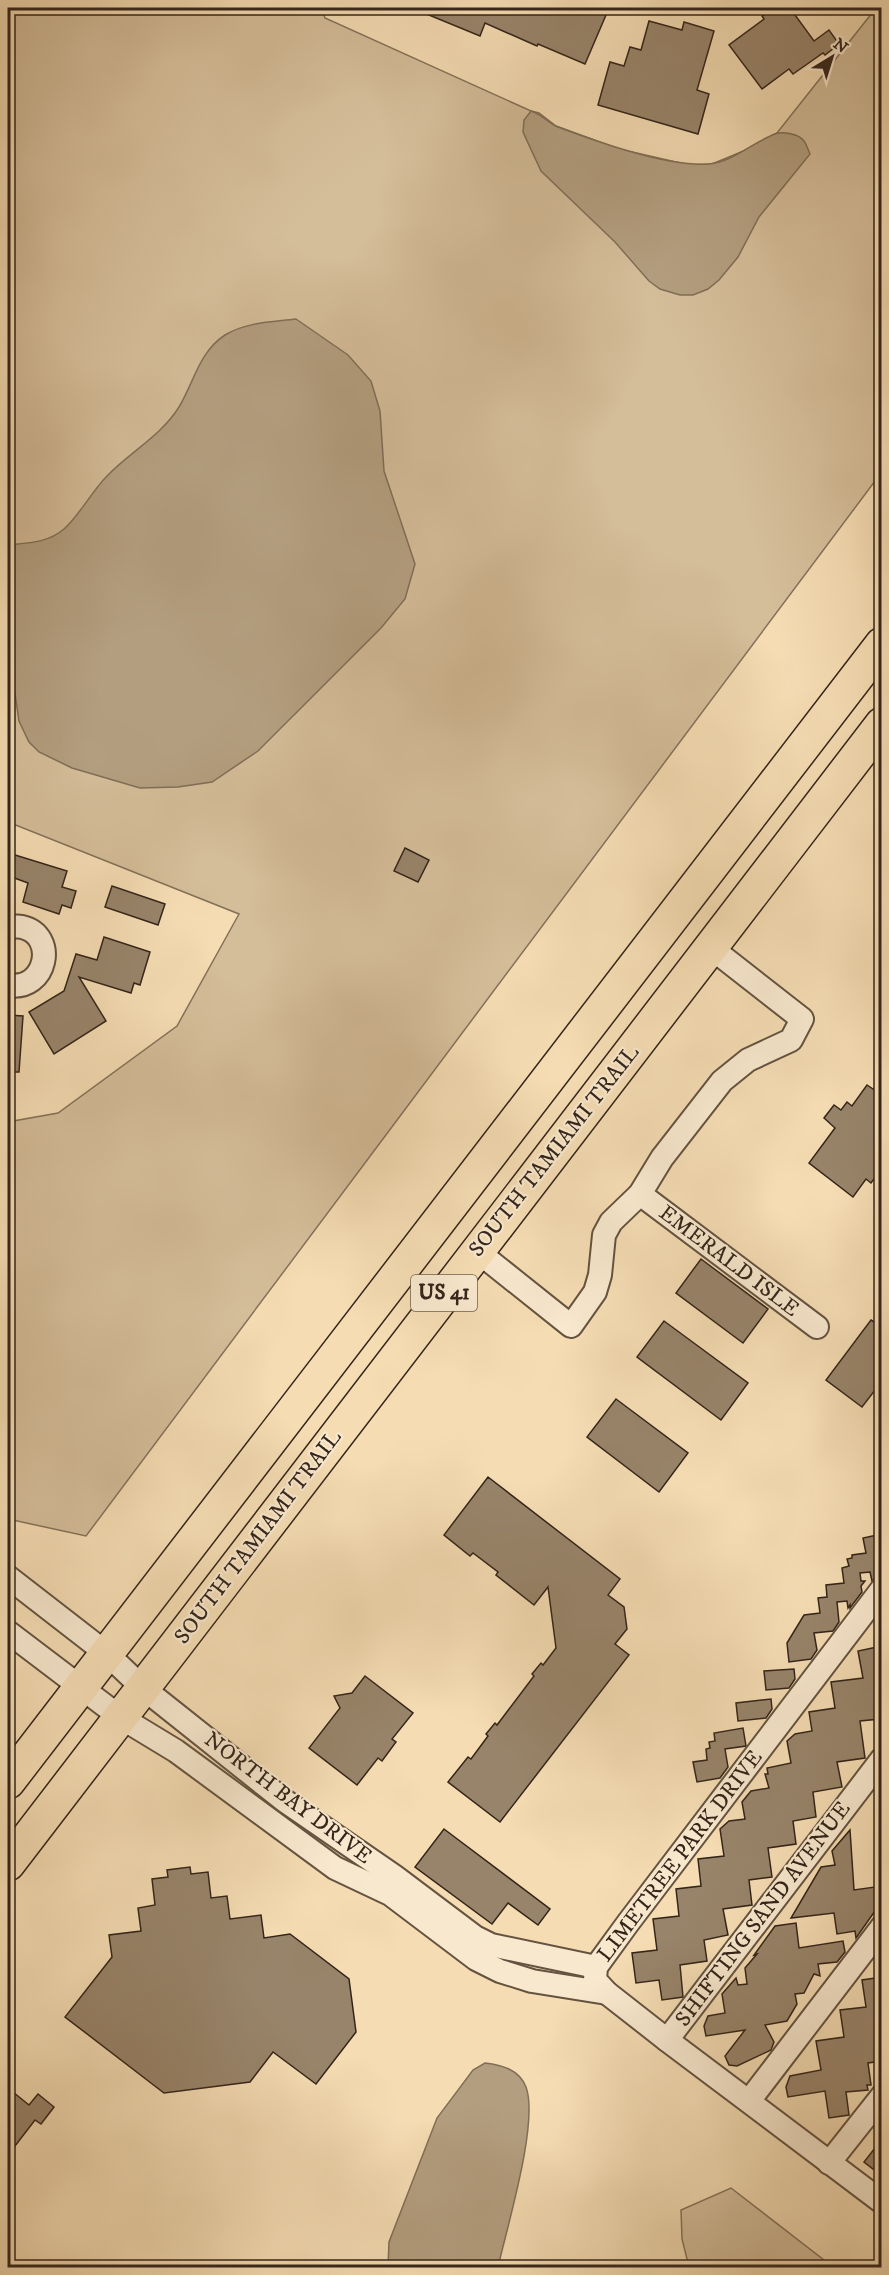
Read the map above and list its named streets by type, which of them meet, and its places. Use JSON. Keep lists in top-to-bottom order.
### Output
{
  "streets": {
    "main road": ["SOUTH TAMIAMI TRAIL", "US 41"],
    "street": [
      "EMERALD ISLE",
      "NORTH BAY DRIVE",
      "LIMETREE PARK DRIVE",
      "SHIFTING SAND AVENUE"
    ]
  },
  "crossings": [
    ["SOUTH TAMIAMI TRAIL", "EMERALD ISLE"],
    ["SOUTH TAMIAMI TRAIL", "NORTH BAY DRIVE"],
    ["US 41", "NORTH BAY DRIVE"],
    ["NORTH BAY DRIVE", "LIMETREE PARK DRIVE"],
    ["LIMETREE PARK DRIVE", "SHIFTING SAND AVENUE"]
  ],
  "north": "top right"
}
